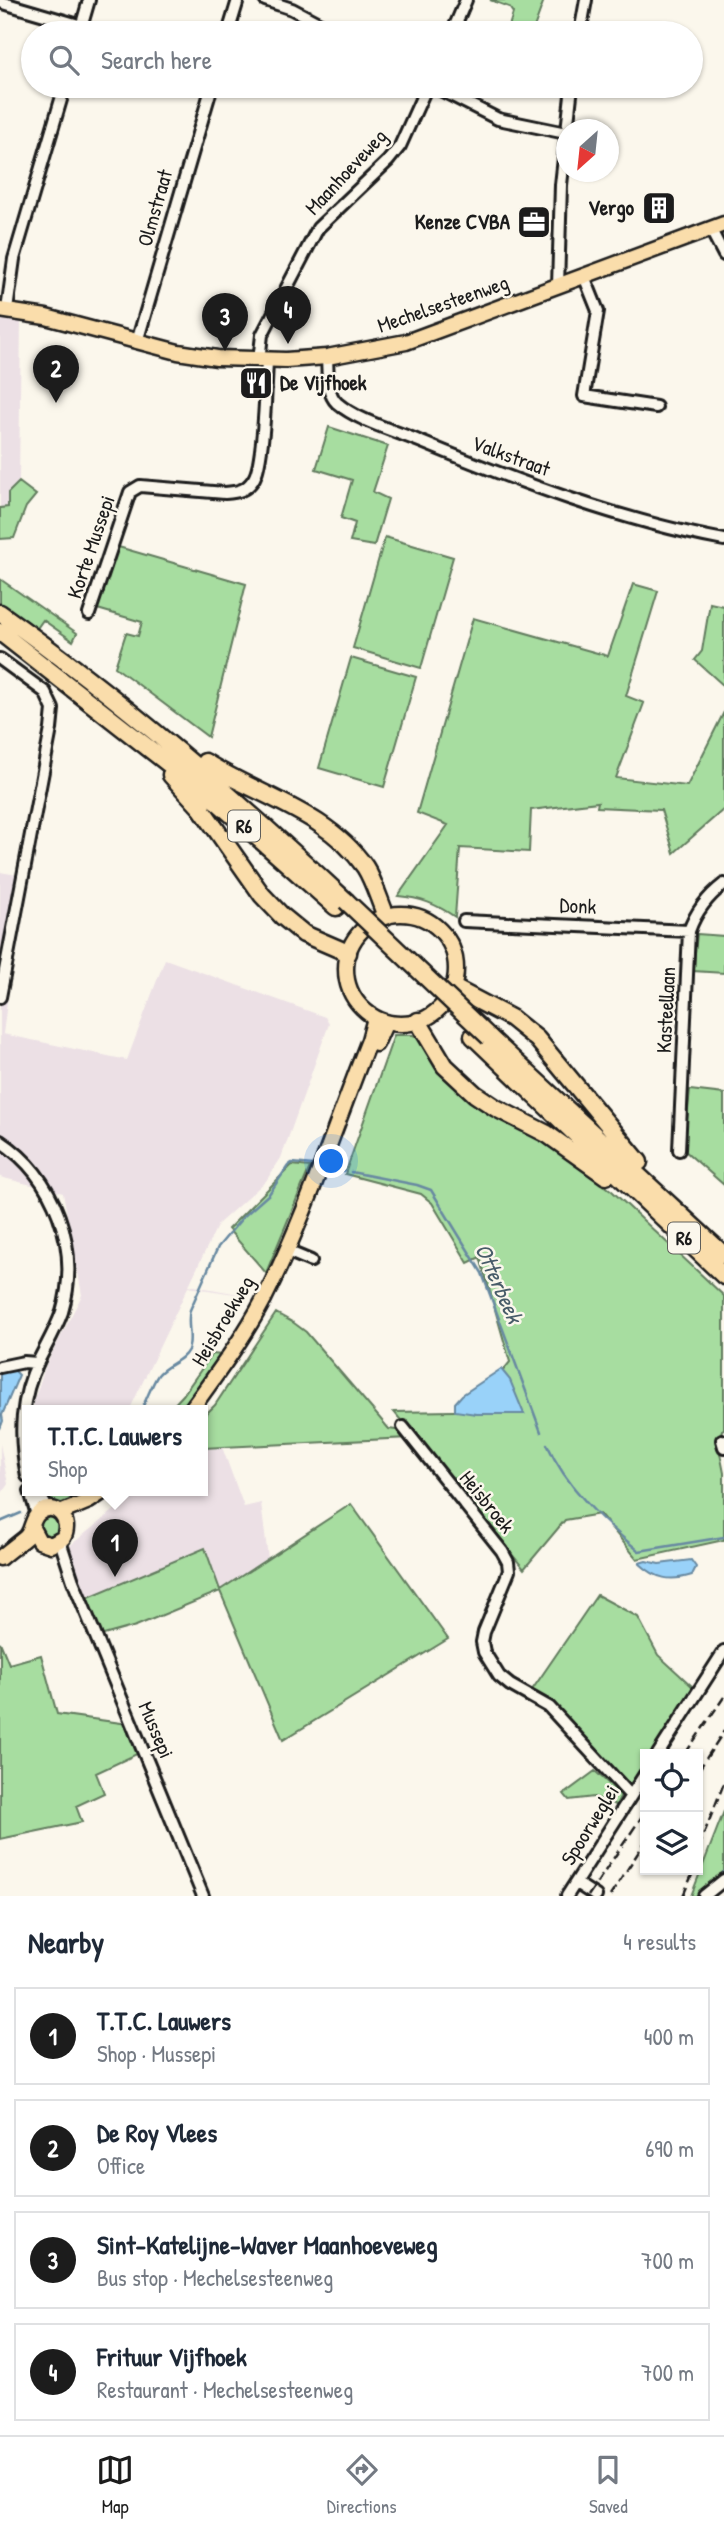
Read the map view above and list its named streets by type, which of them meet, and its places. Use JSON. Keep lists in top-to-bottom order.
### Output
{
  "streets": {
    "highway": ["R6"],
    "main road": ["Mechelsesteenweg", "Heisbroekweg"],
    "street": [
      "Maanhoeveweg",
      "Olmstraat",
      "Valkstraat",
      "Korte Mussepi",
      "Donk",
      "Kasteellaan",
      "Heisbroek",
      "Mussepi",
      "Spoorweglei"
    ]
  },
  "crossings": [
    ["Maanhoeveweg", "Mechelsesteenweg"],
    ["Maanhoeveweg", "Korte Mussepi"],
    ["Olmstraat", "Mechelsesteenweg"],
    ["Mechelsesteenweg", "Valkstraat"],
    ["Mechelsesteenweg", "Korte Mussepi"],
    ["Donk", "Kasteellaan"],
    ["Heisbroek", "Spoorweglei"]
  ],
  "water": ["Otterbeek"],
  "places": {
    "building": ["Vergo"],
    "office": ["Kenze CVBA"],
    "restaurant": ["De Vijfhoek"]
  },
  "north": "bottom left",
  "page": {
    "search": "Search here",
    "pins": [
      "4",
      "3",
      "2",
      "1"
    ],
    "popup": ["T.T.C. Lauwers", "Shop"],
    "heading": ["Nearby", "4 results"],
    "list": [
      {
        "mark": "1",
        "name": "T.T.C. Lauwers",
        "note": "Shop · Mussepi",
        "value": "400 m"
      },
      {
        "mark": "2",
        "name": "De Roy Vlees",
        "note": "Office",
        "value": "690 m"
      },
      {
        "mark": "3",
        "name": "Sint-Katelijne-Waver Maanhoeveweg",
        "note": "Bus stop · Mechelsesteenweg",
        "value": "700 m"
      },
      {
        "mark": "4",
        "name": "Frituur Vijfhoek",
        "note": "Restaurant · Mechelsesteenweg",
        "value": "700 m"
      }
    ],
    "nav": ["Map", "Directions", "Saved"]
  }
}
